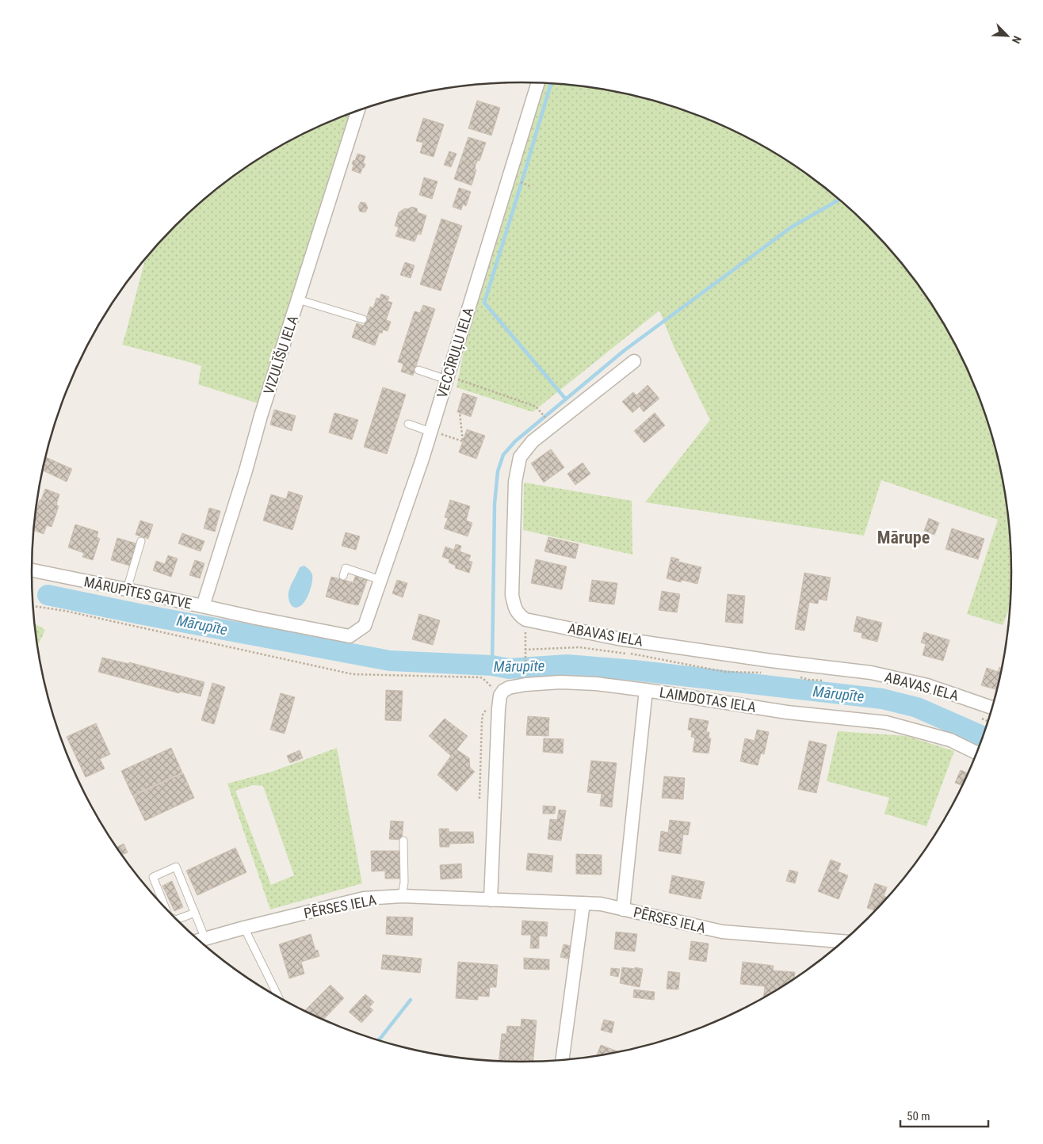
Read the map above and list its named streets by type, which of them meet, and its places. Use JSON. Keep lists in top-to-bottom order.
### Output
{
  "streets": {
    "street": [
      "VECCĪRUĻU IELA",
      "VIZULĪŠU IELA",
      "MĀRUPĪTES GATVE",
      "ABAVAS IELA",
      "LAIMDOTAS IELA",
      "PĒRSES IELA"
    ]
  },
  "crossings": [
    ["VECCĪRUĻU IELA", "MĀRUPĪTES GATVE"],
    ["VIZULĪŠU IELA", "MĀRUPĪTES GATVE"],
    ["LAIMDOTAS IELA", "PĒRSES IELA"]
  ],
  "districts": ["Mārupe"],
  "water": ["Mārupīte"],
  "scale_bar": "50 m",
  "north": "bottom right"
}
